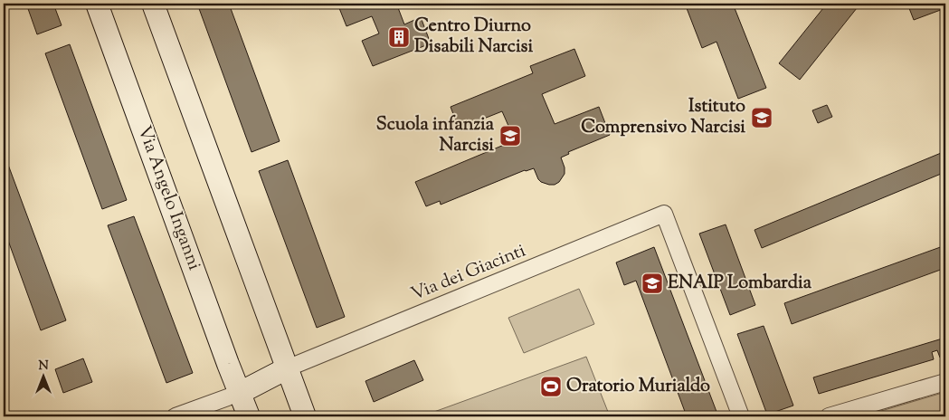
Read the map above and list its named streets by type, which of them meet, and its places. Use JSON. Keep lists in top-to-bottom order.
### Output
{
  "streets": {
    "street": ["Via Angelo Inganni", "Via dei Giacinti"]
  },
  "places": {
    "building": ["Centro Diurno Disabili Narcisi"],
    "school or university": ["Istituto Comprensivo Narcisi", "Scuola infanzia Narcisi", "ENAIP Lombardia"],
    "sports": ["Oratorio Murialdo"]
  },
  "north": "top"
}
